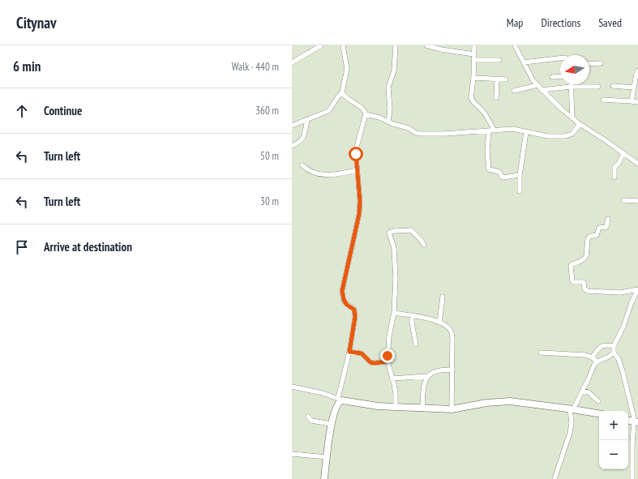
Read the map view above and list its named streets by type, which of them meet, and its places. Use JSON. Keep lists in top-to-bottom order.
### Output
{
  "north": "left",
  "page": {
    "header": "Citynav",
    "nav": ["Map", "Directions", "Saved"],
    "heading": ["6 min", "Walk · 440 m"],
    "list": [
      ["Continue", "360 m"],
      ["Turn left", "50 m"],
      ["Turn left", "30 m"],
      "Arrive at destination"
    ],
    "map_buttons": ["+", "−"]
  }
}
